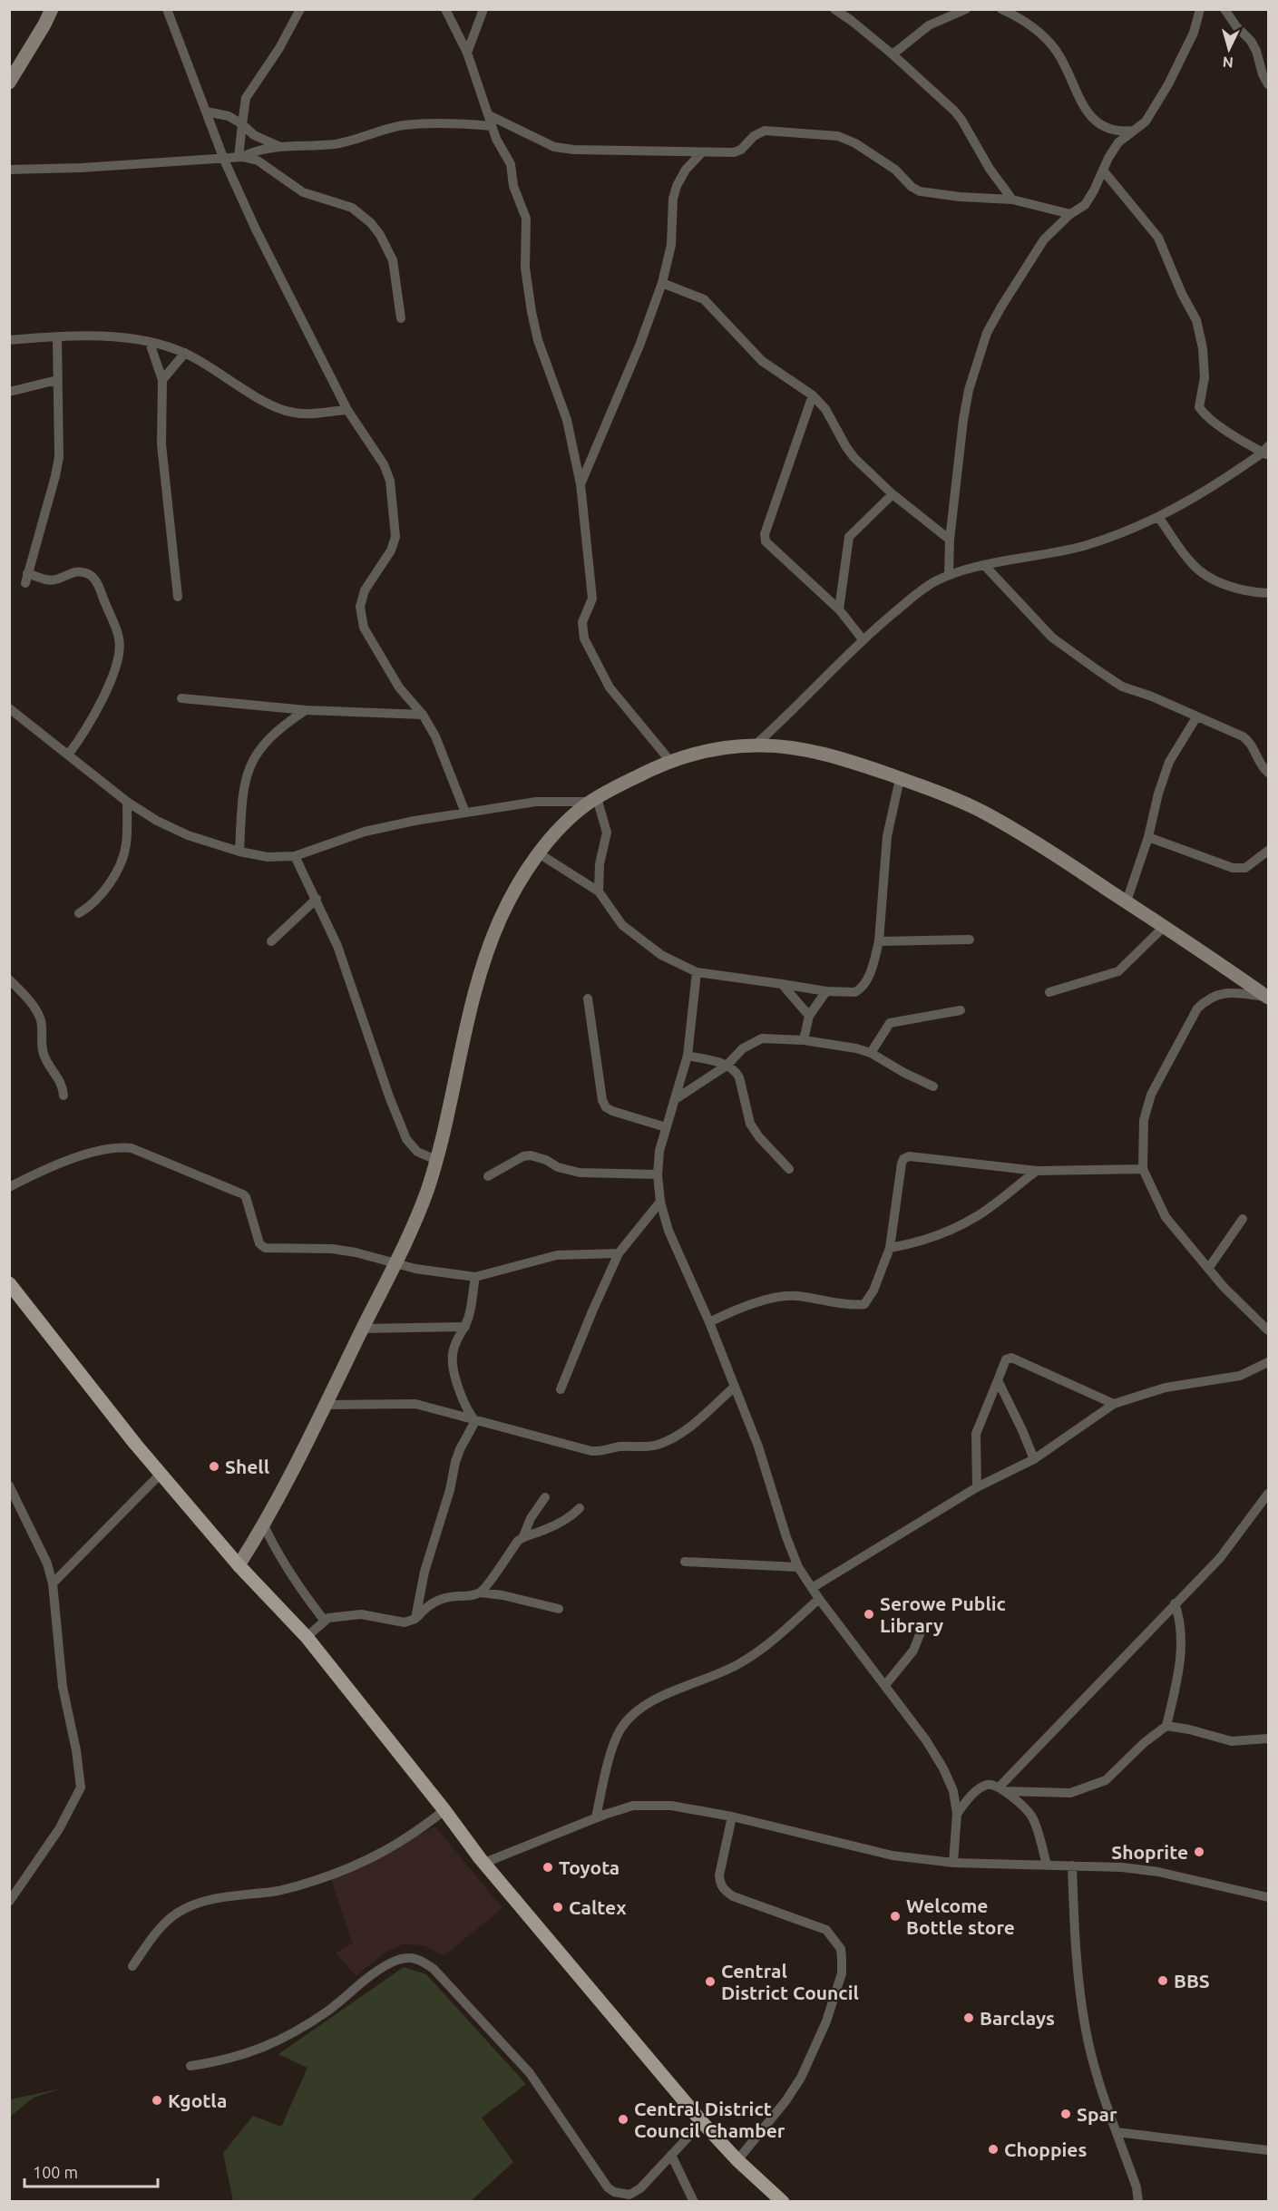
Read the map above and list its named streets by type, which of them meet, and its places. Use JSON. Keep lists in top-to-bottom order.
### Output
{
  "places": [
    "Shell",
    "Serowe Public Library",
    "Shoprite",
    "Toyota",
    "Caltex",
    "Welcome Bottle store",
    "BBS",
    "Central District Council",
    "Barclays",
    "Kgotla",
    "Spar",
    "Central District Council Chamber",
    "Choppies"
  ],
  "scale_bar": "100 m",
  "north": "bottom"
}
